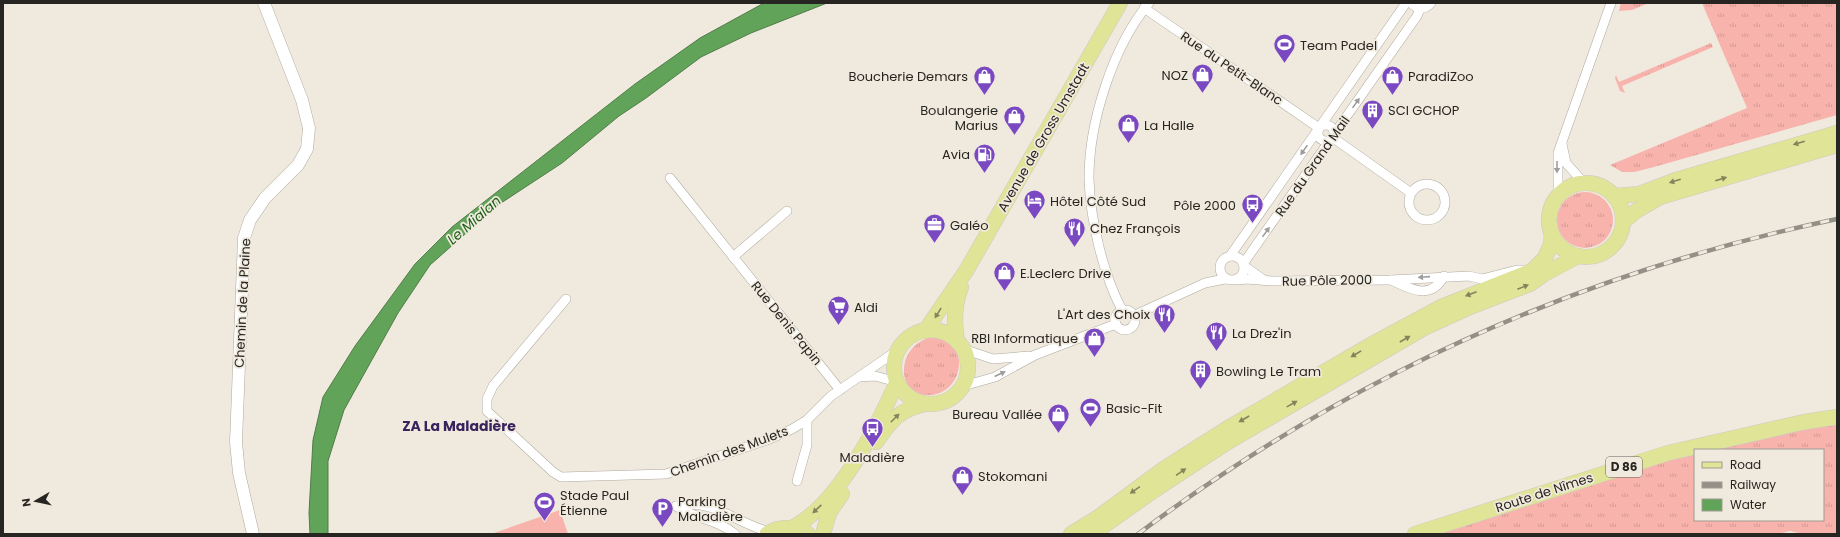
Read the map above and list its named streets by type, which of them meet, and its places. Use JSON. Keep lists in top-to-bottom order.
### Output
{
  "streets": {
    "main road": ["Avenue de Gross Umstadt", "D 86", "Route de Nîmes"],
    "street": [
      "Rue du Petit-Blanc",
      "Rue du Grand Mail",
      "Rue Pôle 2000",
      "Chemin de la Plaine",
      "Rue Denis Papin",
      "Chemin des Mulets"
    ]
  },
  "crossings": [
    ["Rue du Petit-Blanc", "Rue du Grand Mail"],
    ["Avenue de Gross Umstadt", "Chemin des Mulets"],
    ["Rue du Grand Mail", "Rue Pôle 2000"],
    ["Rue Denis Papin", "Chemin des Mulets"]
  ],
  "districts": ["ZA La Maladière"],
  "water": ["Le Mialan"],
  "places": {
    "sports": ["Team Padel", "Basic-Fit", "Stade Paul Étienne"],
    "shop": [
      "NOZ",
      "Boucherie Demars",
      "ParadiZoo",
      "Boulangerie Marius",
      "La Halle",
      "E.Leclerc Drive",
      "RBI Informatique",
      "Bureau Vallée",
      "Stokomani"
    ],
    "building": ["SCI GCHOP", "Bowling Le Tram"],
    "fuel station": ["Avia"],
    "hotel": ["Hôtel Côté Sud"],
    "bus stop": ["Pôle 2000", "Maladière"],
    "office": ["Galéo"],
    "restaurant": ["Chez François", "L'Art des Choix", "La Drez'in"],
    "supermarket": ["Aldi"],
    "parking": ["Parking Maladière"]
  },
  "legend": ["Road", "Railway", "Water"],
  "north": "left"
}
